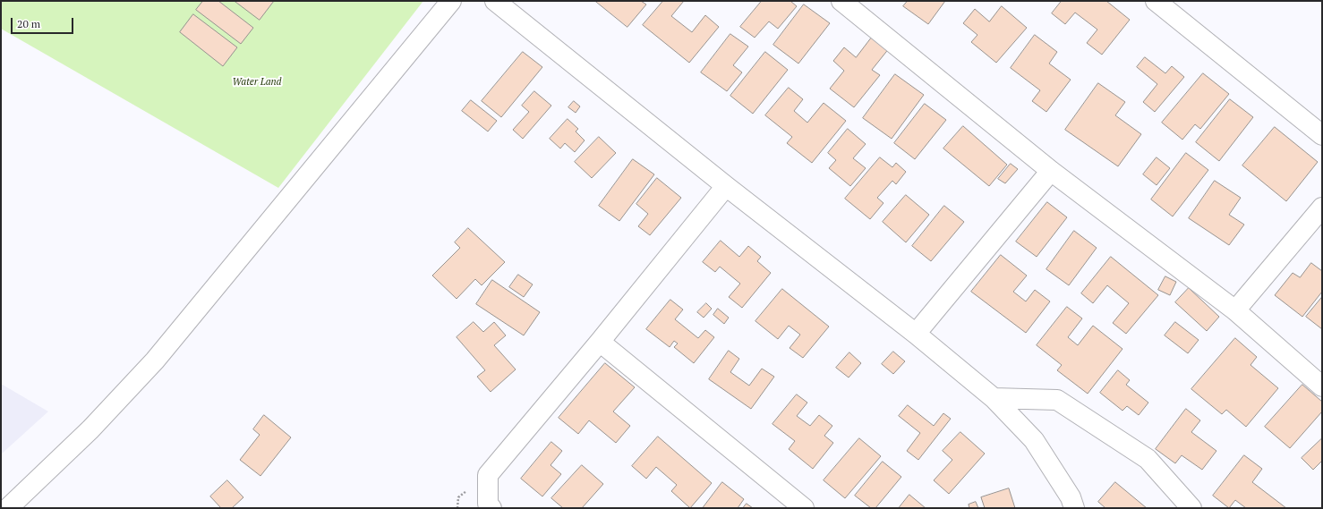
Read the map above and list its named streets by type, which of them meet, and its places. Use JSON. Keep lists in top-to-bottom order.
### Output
{
  "parks": ["Water Land"],
  "scale_bar": "20 m"
}
